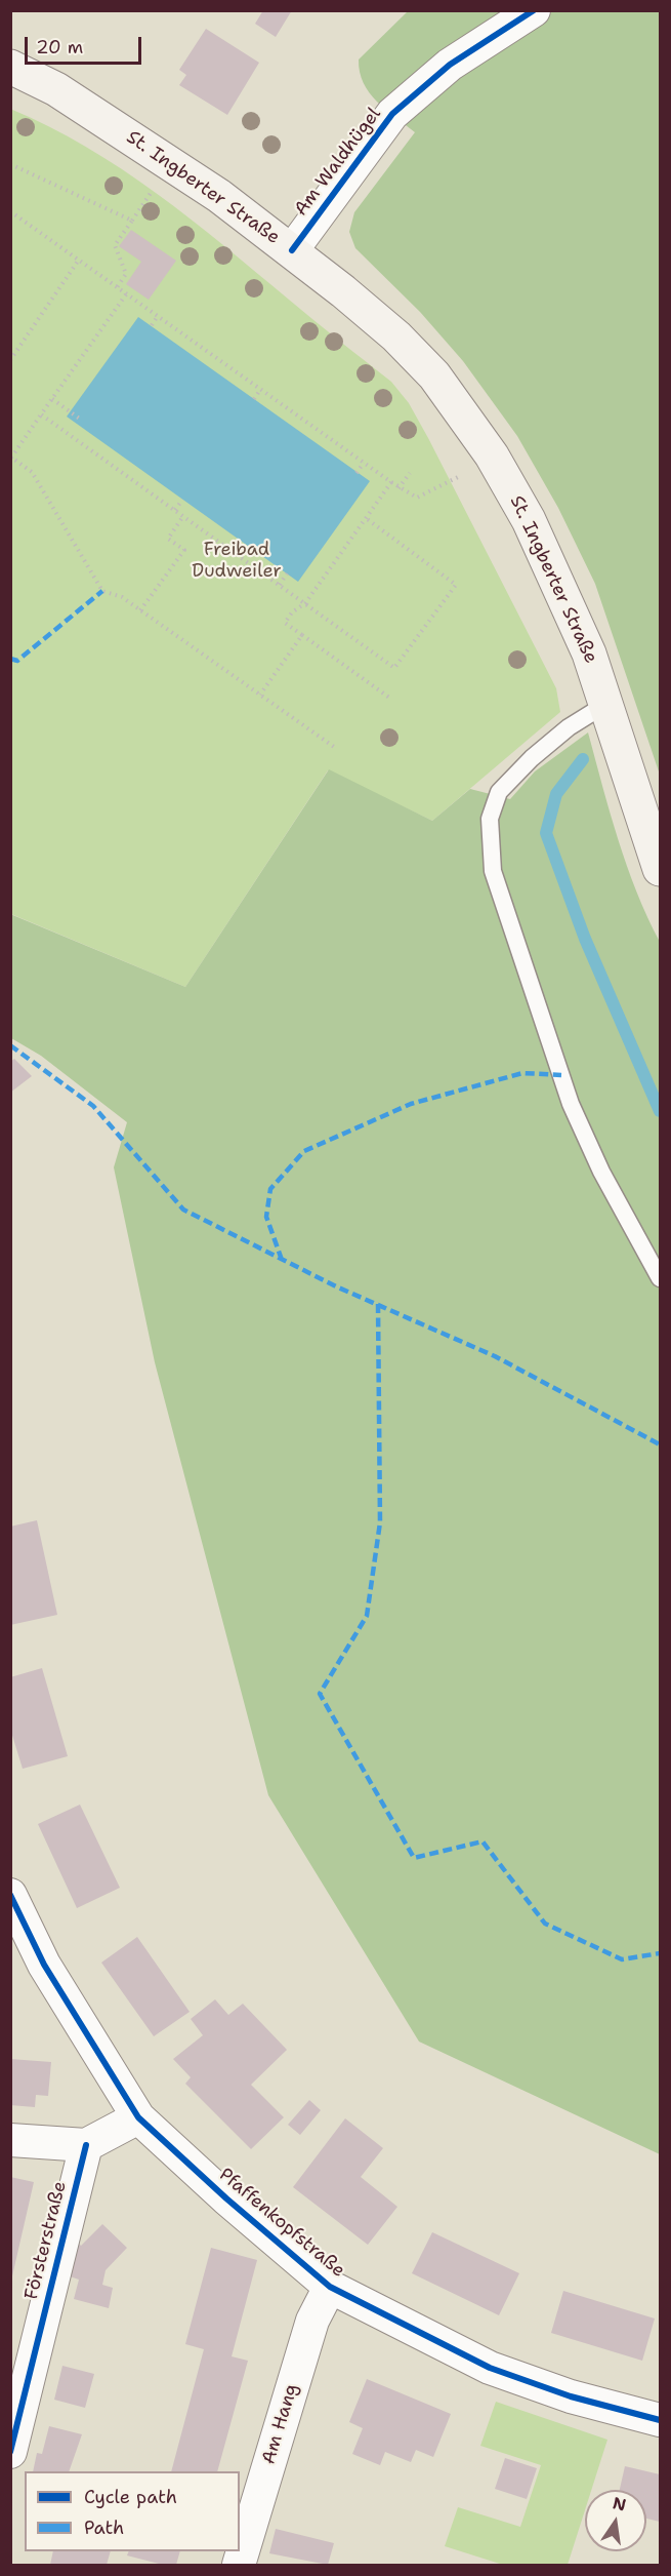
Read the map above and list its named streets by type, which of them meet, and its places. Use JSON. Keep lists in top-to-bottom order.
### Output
{
  "streets": {
    "main road": ["St. Ingberter Straße"],
    "street": [
      "Am Waldhügel",
      "Pfaffenkopfstraße",
      "Försterstraße",
      "Am Hang"
    ]
  },
  "crossings": [
    ["Am Waldhügel", "St. Ingberter Straße"],
    ["Pfaffenkopfstraße", "Am Hang"]
  ],
  "parks": ["Freibad Dudweiler"],
  "legend": ["Cycle path", "Path"],
  "scale_bar": "20 m",
  "north": "top"
}
